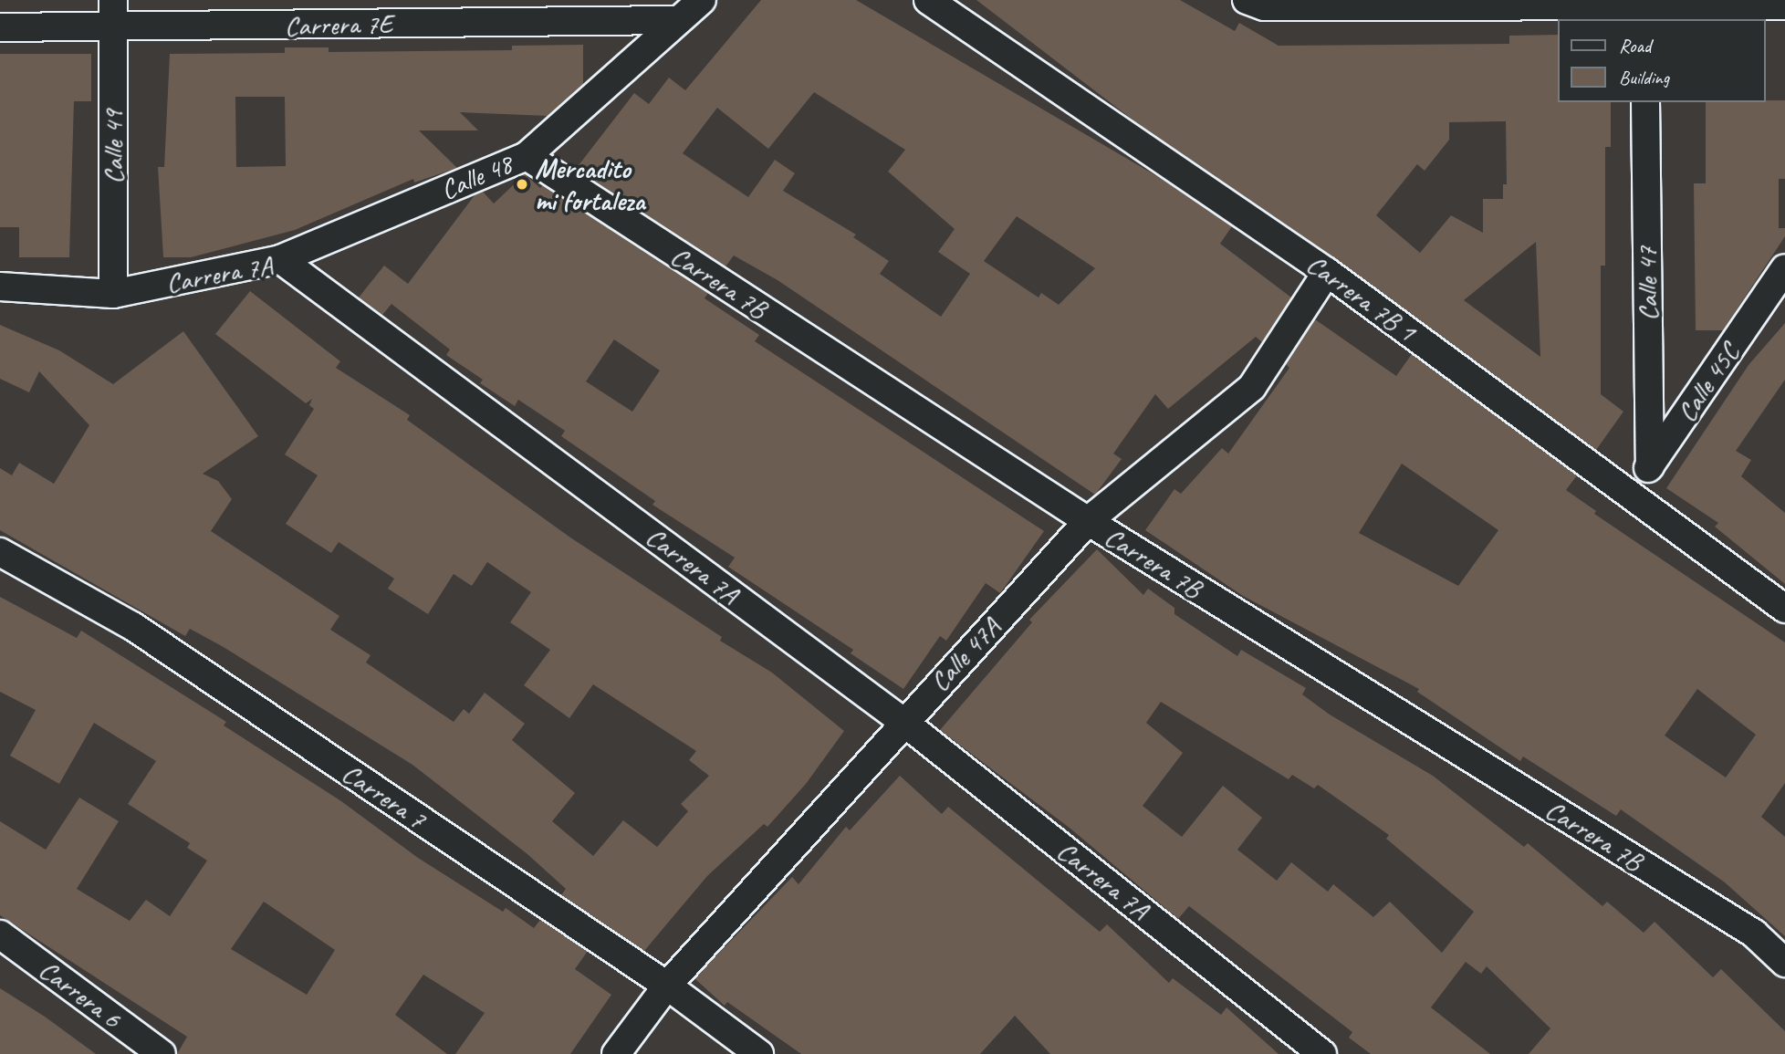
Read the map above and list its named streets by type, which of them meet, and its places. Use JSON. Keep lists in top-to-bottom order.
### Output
{
  "streets": {
    "street": [
      "Carrera 7E",
      "Calle 49",
      "Calle 48",
      "Carrera 7A",
      "Carrera 7B",
      "Calle 47",
      "Carrera 7B 1",
      "Calle 45C",
      "Calle 47A",
      "Carrera 7",
      "Carrera 6"
    ]
  },
  "crossings": [
    ["Carrera 7E", "Calle 49"],
    ["Carrera 7E", "Calle 48"],
    ["Calle 49", "Carrera 7A"],
    ["Calle 48", "Carrera 7A"],
    ["Calle 48", "Carrera 7B"],
    ["Carrera 7A", "Calle 47A"],
    ["Carrera 7B", "Calle 47A"],
    ["Calle 47", "Calle 45C"],
    ["Carrera 7B 1", "Calle 45C"],
    ["Carrera 7B 1", "Calle 47A"],
    ["Calle 47A", "Carrera 7"]
  ],
  "places": ["Mercadito mi fortaleza"],
  "legend": ["Road", "Building"]
}
